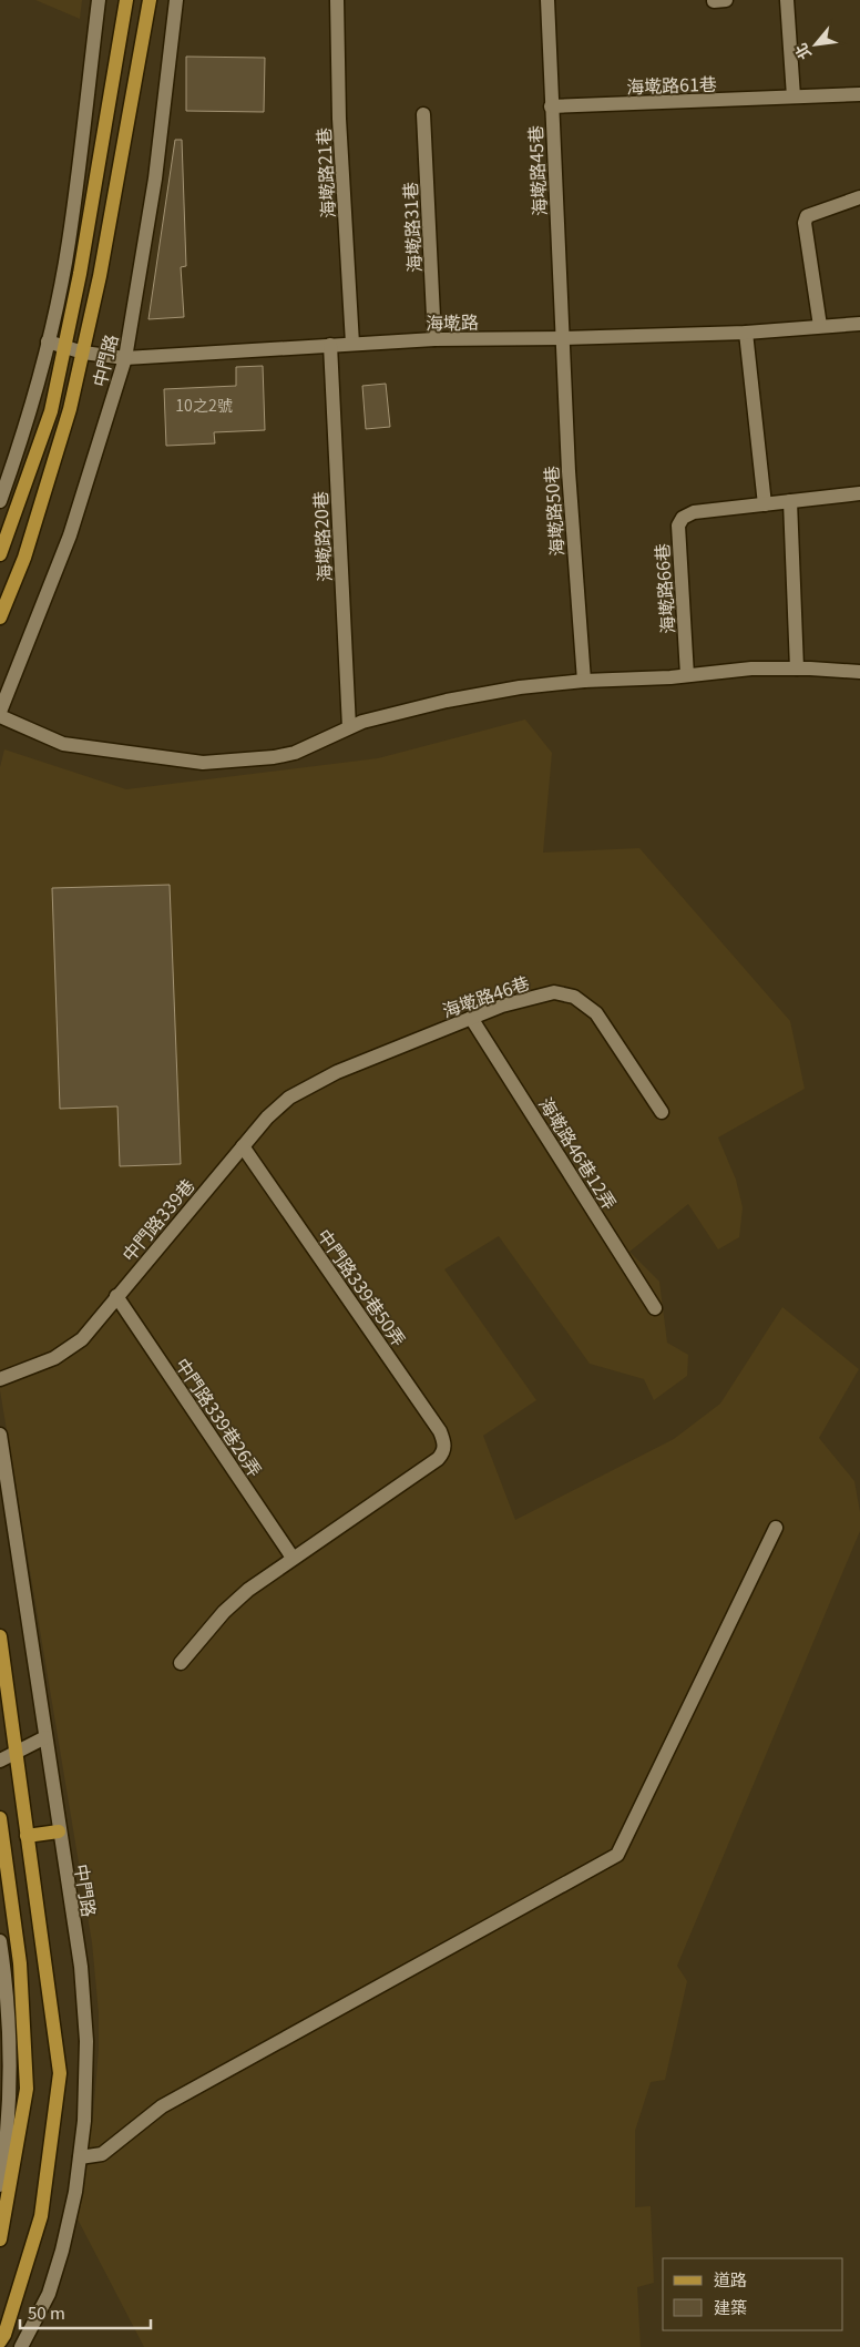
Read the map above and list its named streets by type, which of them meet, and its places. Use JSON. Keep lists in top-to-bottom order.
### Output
{
  "streets": {
    "main road": ["中門路"],
    "street": [
      "海墘路61巷",
      "海墘路45巷",
      "海墘路21巷",
      "海墘路31巷",
      "海墘路",
      "海墘路50巷",
      "海墘路20巷",
      "海墘路66巷",
      "海墘路46巷",
      "海墘路46巷12弄",
      "中門路339巷",
      "中門路339巷50弄",
      "中門路339巷26弄"
    ]
  },
  "crossings": [
    ["海墘路61巷", "海墘路45巷"],
    ["海墘路45巷", "海墘路"],
    ["海墘路45巷", "海墘路50巷"],
    ["海墘路21巷", "海墘路"],
    ["海墘路31巷", "海墘路"],
    ["海墘路", "中門路"],
    ["海墘路", "海墘路50巷"],
    ["海墘路", "海墘路20巷"],
    ["海墘路46巷", "海墘路46巷12弄"],
    ["海墘路46巷", "中門路339巷"],
    ["中門路339巷", "中門路339巷50弄"],
    ["中門路339巷", "中門路339巷26弄"],
    ["中門路339巷50弄", "中門路339巷26弄"]
  ],
  "house_numbers": ["10之2號"],
  "legend": ["道路", "建築"],
  "scale_bar": "50 m",
  "north": "bottom left"
}
